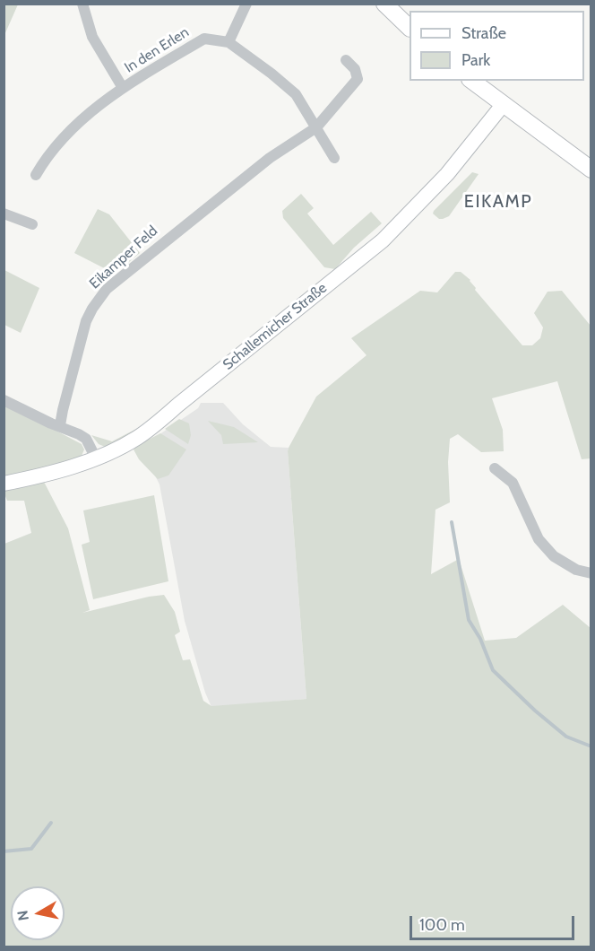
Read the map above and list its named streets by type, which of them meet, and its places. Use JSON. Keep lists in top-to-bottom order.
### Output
{
  "streets": {
    "street": ["In den Erlen", "Eikamper Feld", "Schallemicher Straße"]
  },
  "districts": ["EIKAMP"],
  "legend": ["Straße", "Park"],
  "scale_bar": "100 m",
  "north": "left"
}
